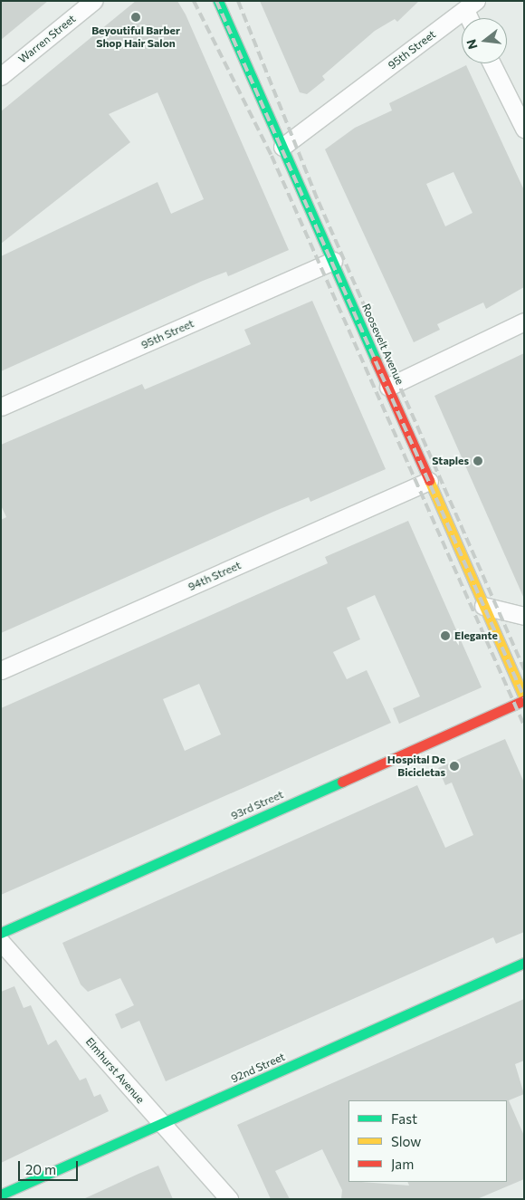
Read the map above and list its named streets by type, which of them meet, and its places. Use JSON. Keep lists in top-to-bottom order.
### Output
{
  "streets": {
    "street": [
      "Warren Street",
      "95th Street",
      "Roosevelt Avenue",
      "94th Street",
      "93rd Street",
      "92nd Street",
      "Elmhurst Avenue"
    ]
  },
  "crossings": [
    ["95th Street", "Roosevelt Avenue"],
    ["Roosevelt Avenue", "94th Street"],
    ["Roosevelt Avenue", "93rd Street"],
    ["92nd Street", "Elmhurst Avenue"]
  ],
  "places": [
    "Beyoutiful Barber Shop Hair Salon",
    "Staples",
    "Elegante",
    "Hospital De Bicicletas"
  ],
  "legend": ["Fast", "Slow", "Jam"],
  "scale_bar": "20 m",
  "north": "left"
}
